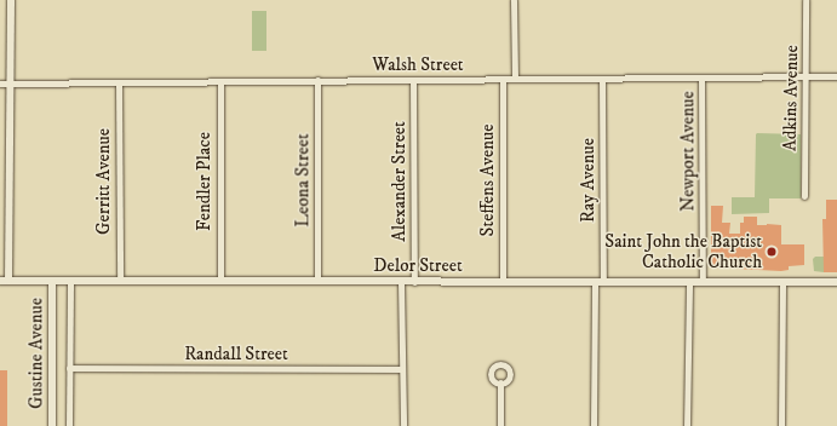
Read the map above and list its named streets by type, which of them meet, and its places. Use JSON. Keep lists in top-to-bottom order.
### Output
{
  "streets": {
    "street": [
      "Walsh Street",
      "Adkins Avenue",
      "Newport Avenue",
      "Leona Street",
      "Steffens Avenue",
      "Ray Avenue",
      "Gerritt Avenue",
      "Fendler Place",
      "Alexander Street",
      "Delor Street",
      "Gustine Avenue",
      "Randall Street"
    ]
  },
  "crossings": [
    ["Walsh Street", "Adkins Avenue"],
    ["Walsh Street", "Newport Avenue"],
    ["Walsh Street", "Leona Street"],
    ["Walsh Street", "Steffens Avenue"],
    ["Walsh Street", "Ray Avenue"],
    ["Walsh Street", "Gerritt Avenue"],
    ["Walsh Street", "Fendler Place"],
    ["Walsh Street", "Alexander Street"],
    ["Newport Avenue", "Delor Street"],
    ["Leona Street", "Delor Street"],
    ["Steffens Avenue", "Delor Street"],
    ["Ray Avenue", "Delor Street"],
    ["Gerritt Avenue", "Delor Street"],
    ["Fendler Place", "Delor Street"],
    ["Alexander Street", "Delor Street"],
    ["Delor Street", "Gustine Avenue"]
  ],
  "places": ["Saint John the Baptist Catholic Church"]
}
